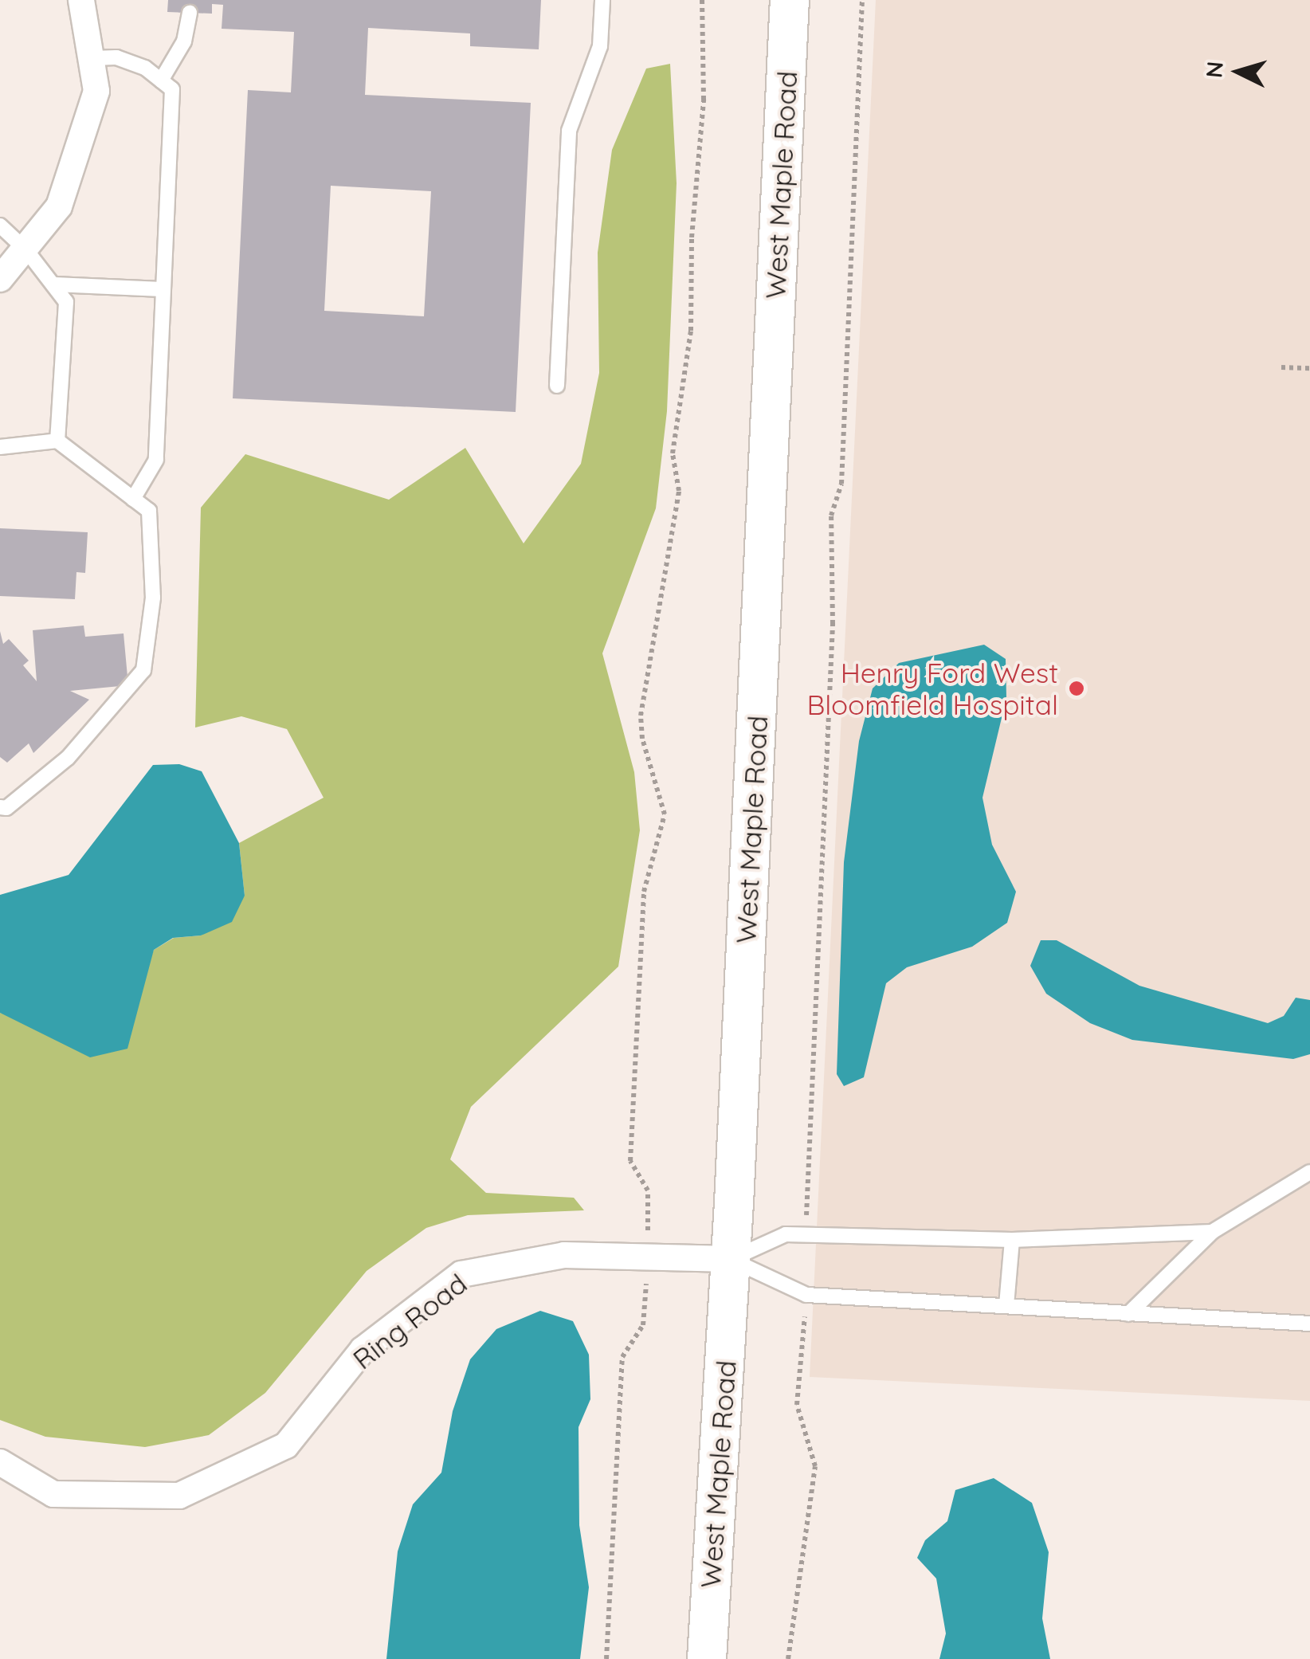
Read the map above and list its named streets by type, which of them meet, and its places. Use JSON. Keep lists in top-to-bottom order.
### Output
{
  "streets": {
    "main road": ["West Maple Road"],
    "street": ["Ring Road"]
  },
  "crossings": [
    ["West Maple Road", "Ring Road"]
  ],
  "places": ["Henry Ford West Bloomfield Hospital"],
  "north": "left"
}
